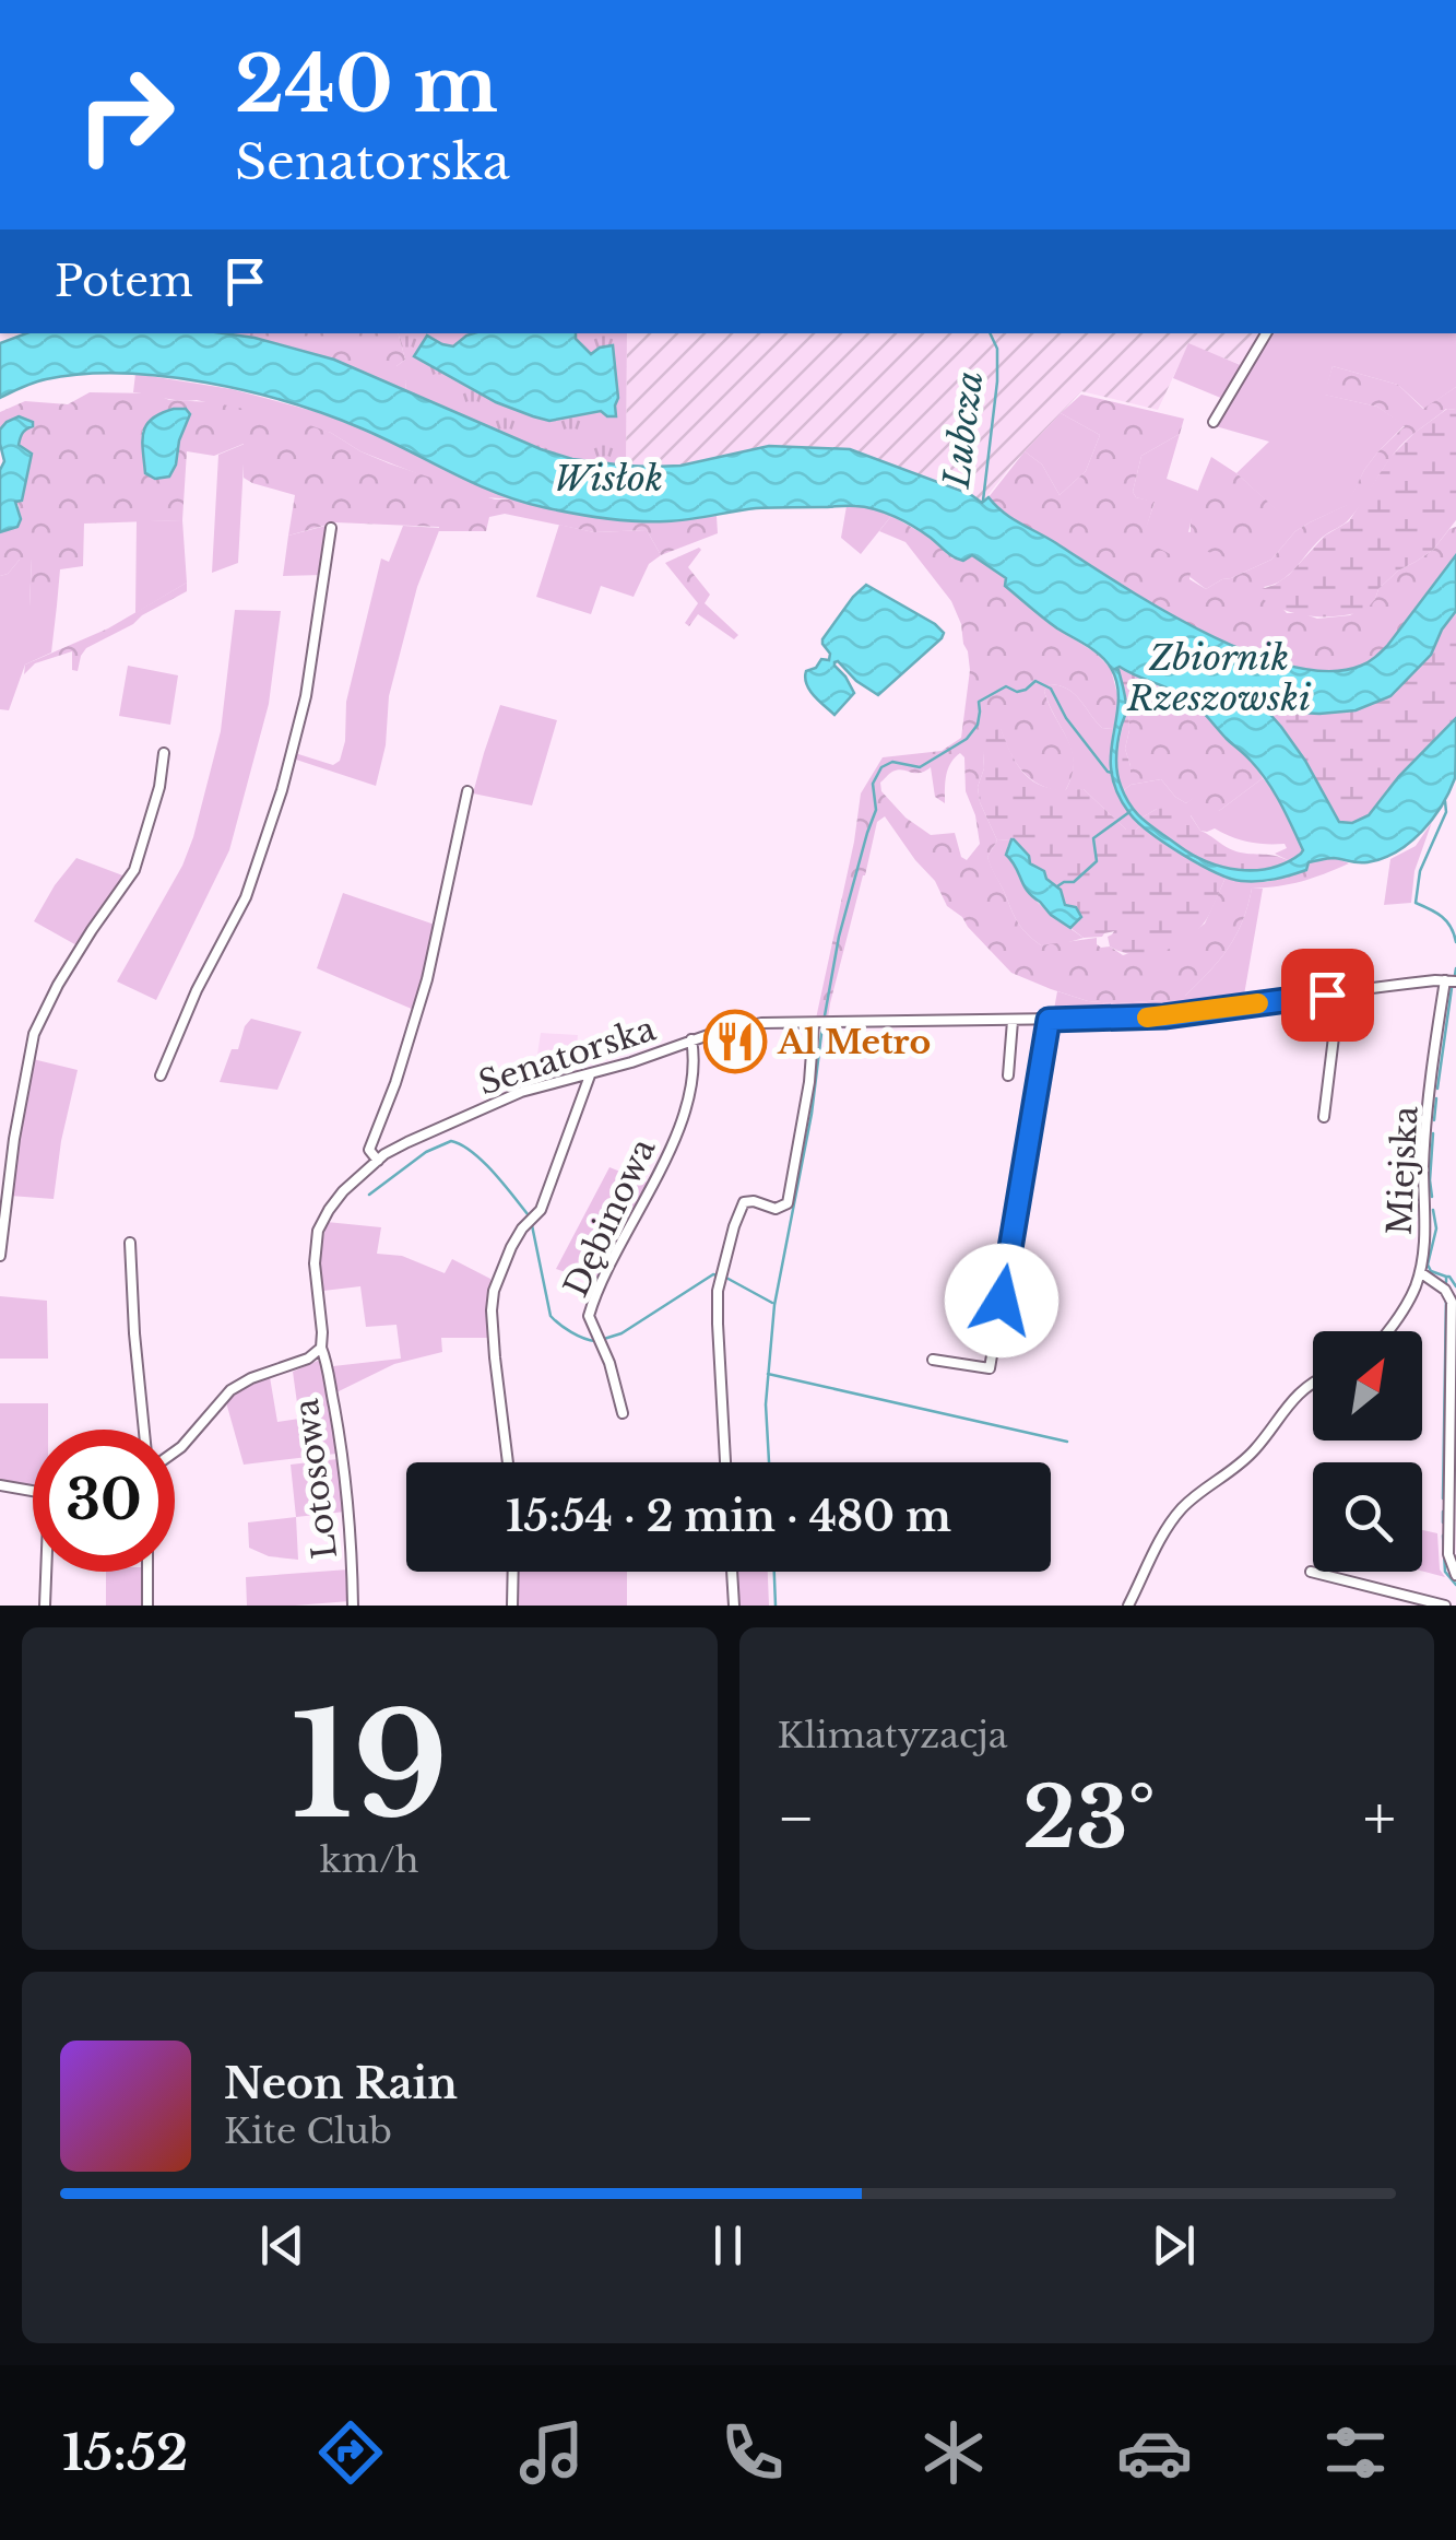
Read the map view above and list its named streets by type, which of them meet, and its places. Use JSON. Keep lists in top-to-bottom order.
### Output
{
  "streets": {
    "street": [
      "Senatorska",
      "Miejska",
      "Dębinowa",
      "Lotosowa"
    ]
  },
  "crossings": [
    ["Senatorska", "Miejska"],
    ["Senatorska", "Dębinowa"],
    ["Senatorska", "Lotosowa"]
  ],
  "water": ["Lubcza", "Wisłok", "Zbiornik Rzeszowski"],
  "places": {
    "restaurant": ["Al Metro"]
  },
  "north": "top right",
  "page": {
    "turn": ["240 m", "Senatorska"],
    "then": "Potem",
    "limit": "30",
    "trip": "15:54 · 2 min · 480 m",
    "tile": [
      ["19", "km/h"],
      "Klimatyzacja"
    ],
    "heat": ["−", "23°", "+"],
    "song": ["Neon Rain", "Kite Club"],
    "tabs": "15:52"
  }
}
